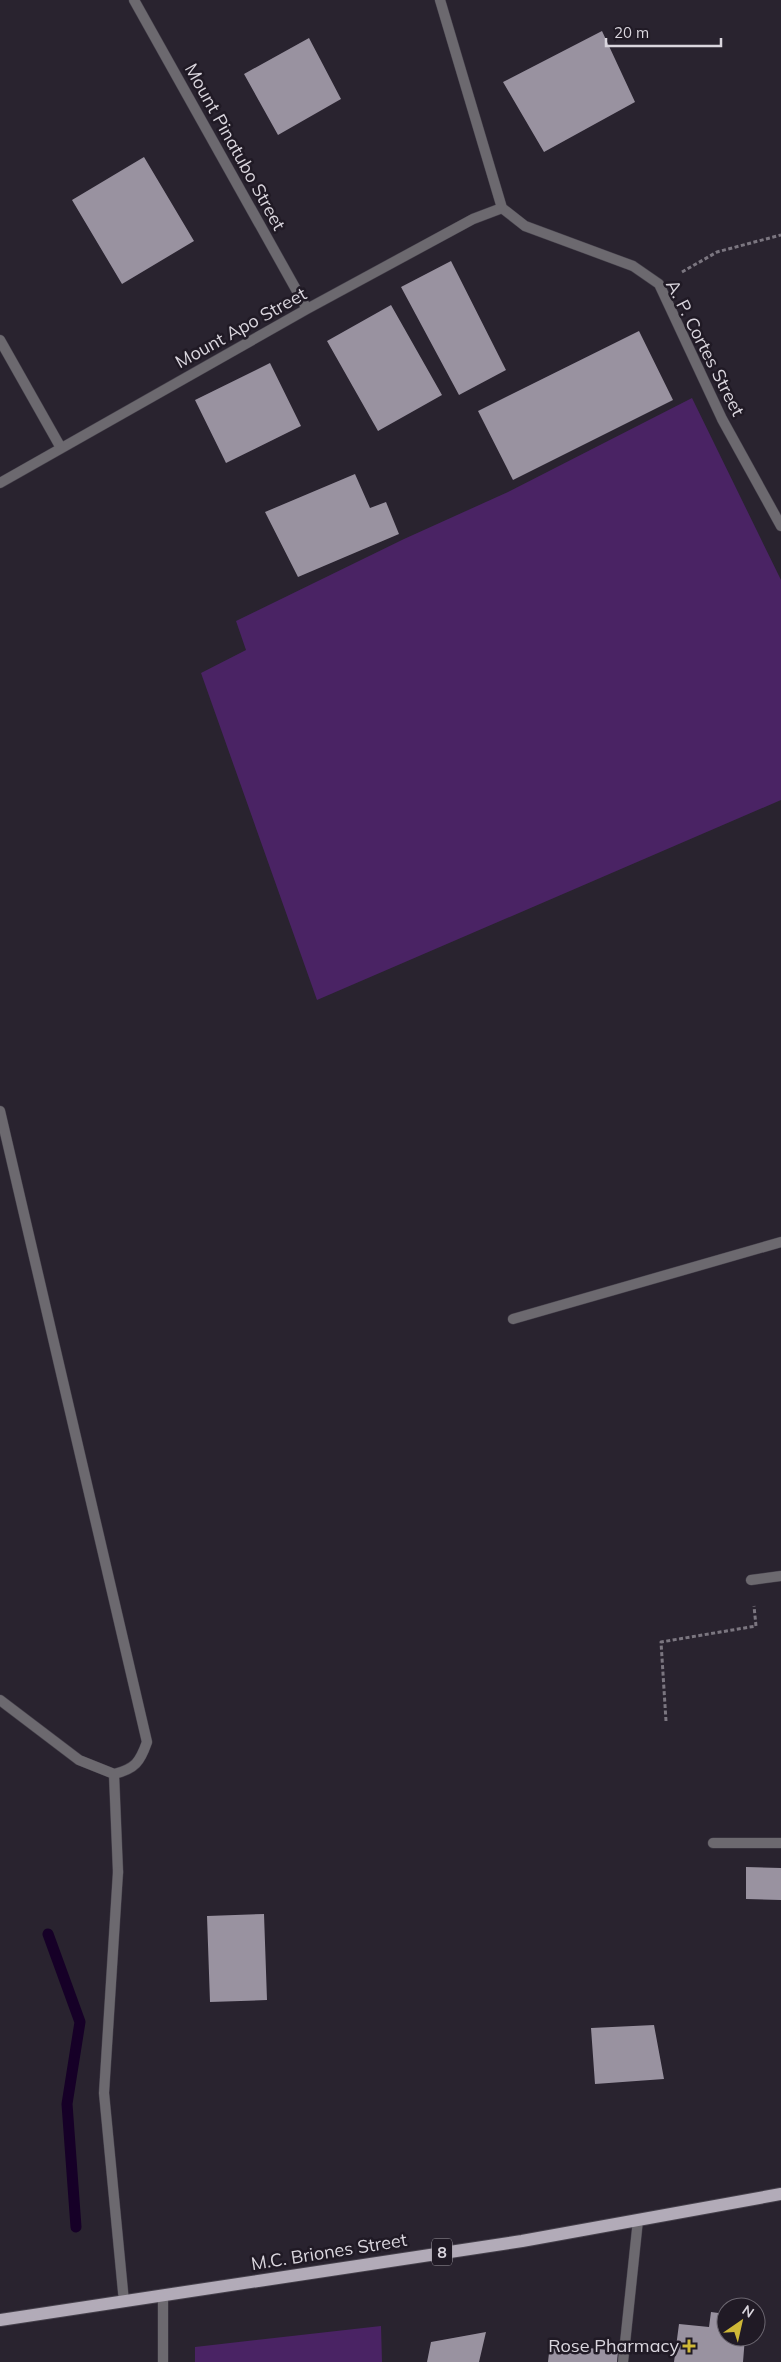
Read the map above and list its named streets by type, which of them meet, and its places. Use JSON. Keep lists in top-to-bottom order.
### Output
{
  "streets": {
    "main road": ["M.C. Briones Street", "8"],
    "street": ["Mount Pinatubo Street", "Mount Apo Street", "A. P. Cortes Street"]
  },
  "crossings": [
    ["Mount Pinatubo Street", "Mount Apo Street"],
    ["Mount Apo Street", "A. P. Cortes Street"]
  ],
  "places": {
    "health": ["Rose Pharmacy"]
  },
  "scale_bar": "20 m",
  "north": "top right"
}
